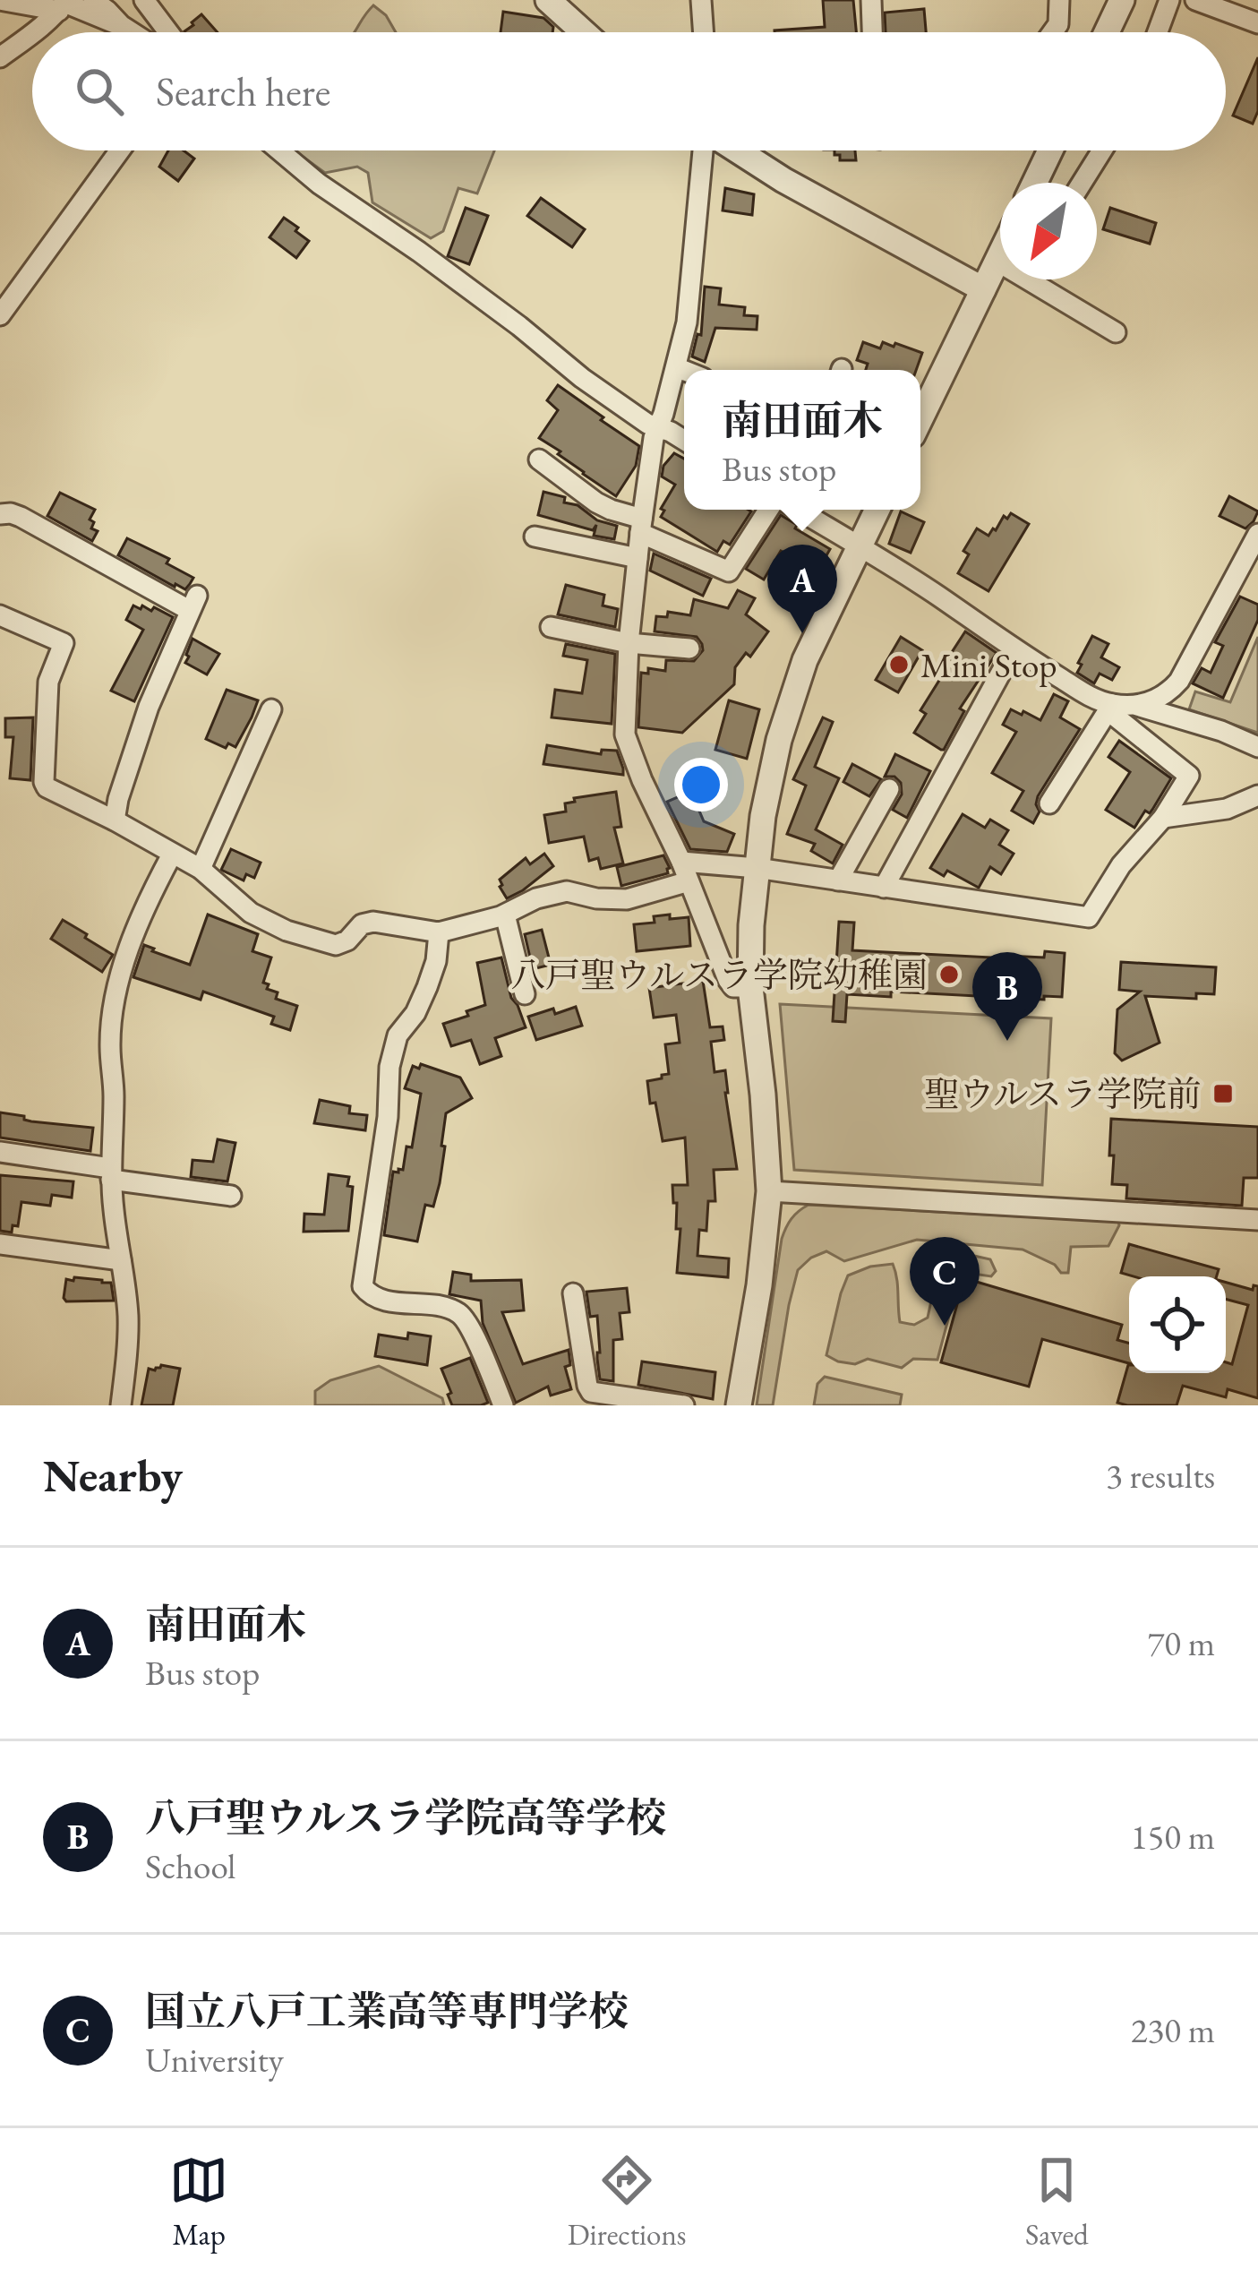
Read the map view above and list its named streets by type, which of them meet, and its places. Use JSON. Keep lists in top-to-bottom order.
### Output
{
  "places": {
    "other": ["Mini Stop", "八戸聖ウルスラ学院幼稚園"],
    "transit": ["聖ウルスラ学院前"]
  },
  "north": "bottom left",
  "page": {
    "search": "Search here",
    "popup": ["南田面木", "Bus stop"],
    "pins": ["A", "B", "C"],
    "heading": ["Nearby", "3 results"],
    "list": [
      {
        "mark": "A",
        "name": "南田面木",
        "note": "Bus stop",
        "value": "70 m"
      },
      {
        "mark": "B",
        "name": "八戸聖ウルスラ学院高等学校",
        "note": "School",
        "value": "150 m"
      },
      {
        "mark": "C",
        "name": "国立八戸工業高等専門学校",
        "note": "University",
        "value": "230 m"
      }
    ],
    "nav": ["Map", "Directions", "Saved"]
  }
}
